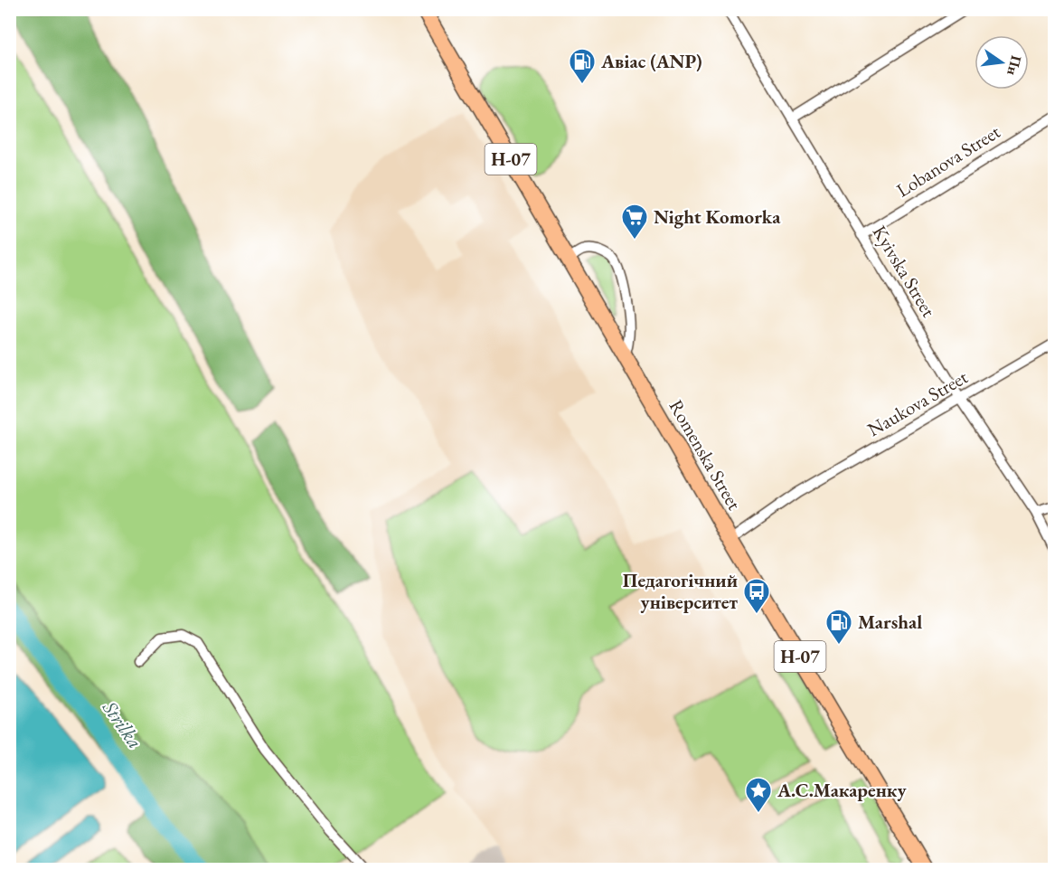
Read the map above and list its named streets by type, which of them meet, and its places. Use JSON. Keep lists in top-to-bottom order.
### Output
{
  "streets": {
    "main road": ["Н-07", "Romenska Street"],
    "street": ["Lobanova Street", "Kyivska Street", "Naukova Street"]
  },
  "crossings": [
    ["Lobanova Street", "Kyivska Street"],
    ["Kyivska Street", "Naukova Street"],
    ["Naukova Street", "Romenska Street"]
  ],
  "water": ["Strilka"],
  "places": {
    "fuel station": ["Авіас (ANP)", "Marshal"],
    "supermarket": ["Night Komorka"],
    "bus stop": ["Педагогічний університет"],
    "place": ["А.С.Макаренку"]
  },
  "north": "right"
}
